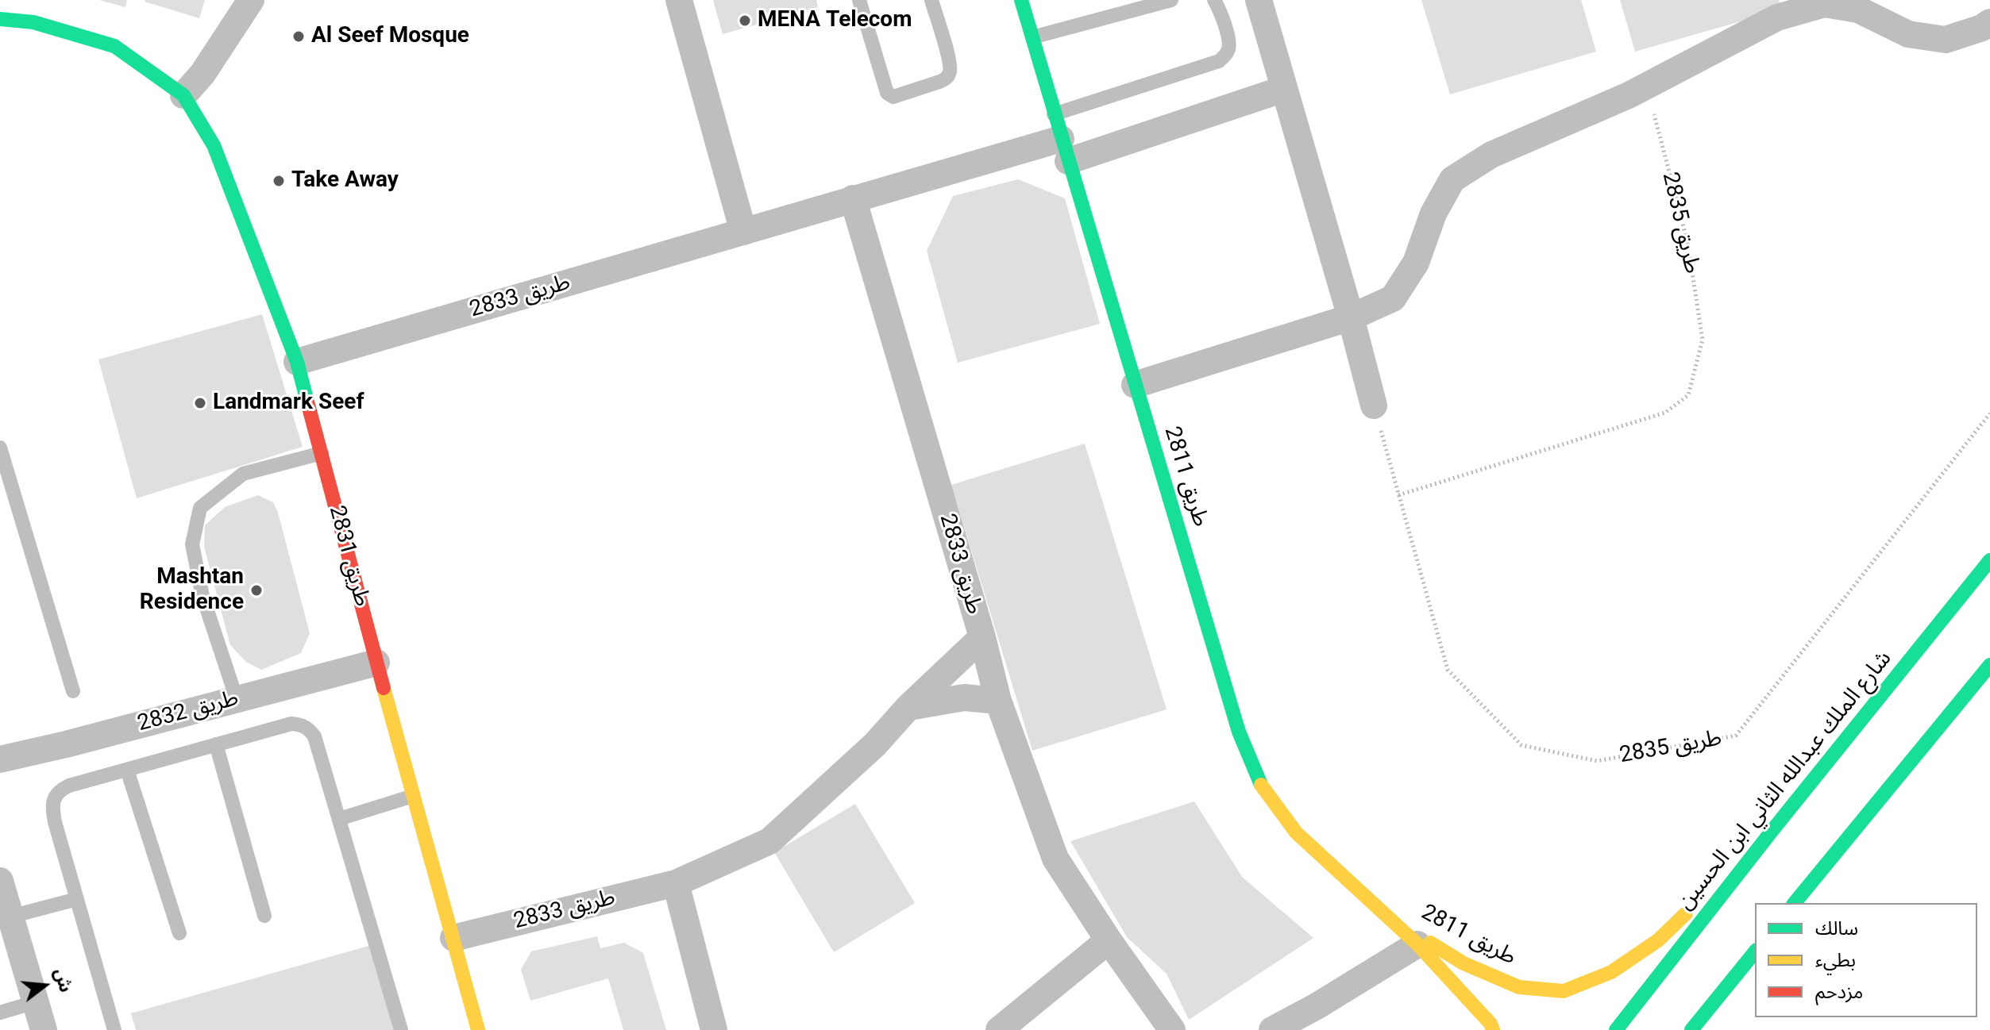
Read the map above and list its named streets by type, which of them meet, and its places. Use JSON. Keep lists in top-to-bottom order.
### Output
{
  "streets": {
    "street": [
      "طريق 2833",
      "طريق 2811",
      "طريق 2831",
      "طريق 2832",
      "شارع الملك عبدالله الثاني ابن الحسين"
    ],
    "path": ["طريق 2835"]
  },
  "crossings": [
    ["طريق 2833", "طريق 2811"],
    ["طريق 2833", "طريق 2831"],
    ["طريق 2811", "شارع الملك عبدالله الثاني ابن الحسين"],
    ["طريق 2831", "طريق 2832"]
  ],
  "places": [
    "MENA Telecom",
    "Al Seef Mosque",
    "Take Away",
    "Landmark Seef",
    "Mashtan Residence"
  ],
  "legend": ["سالك", "بطيء", "مزدحم"],
  "north": "right"
}
